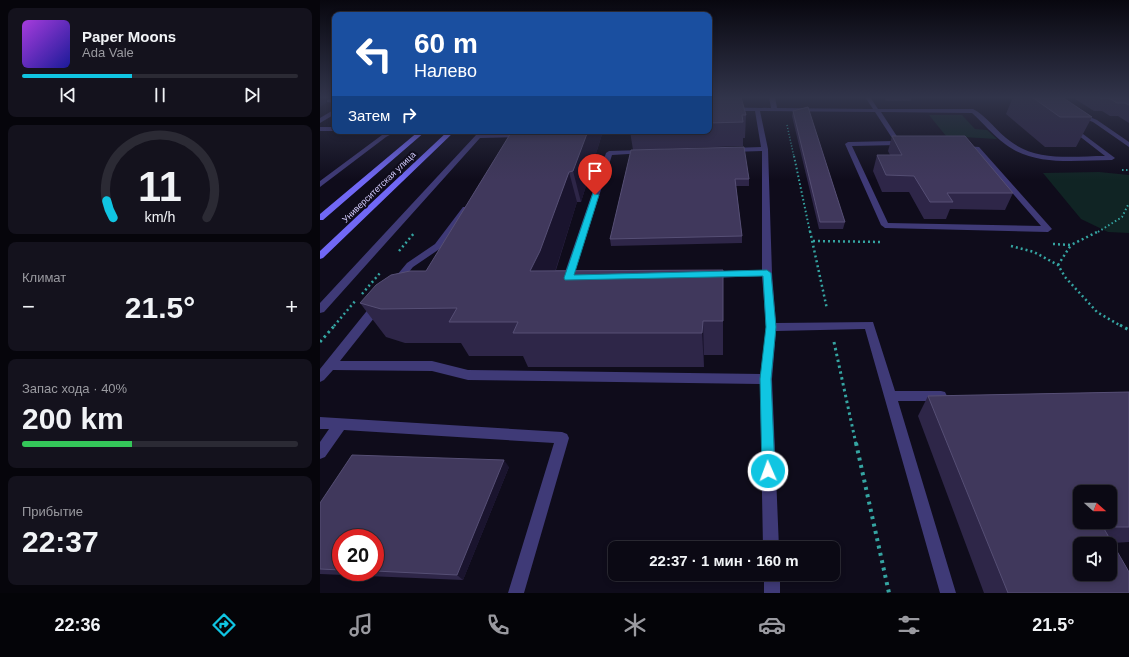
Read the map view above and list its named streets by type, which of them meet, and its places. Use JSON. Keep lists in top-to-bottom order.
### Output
{
  "streets": {
    "main road": ["Университетская улица"]
  },
  "north": "right",
  "page": {
    "turn": ["60 m", "Налево"],
    "song": ["Paper Moons", "Ada Vale"],
    "then": "Затем",
    "tile": [
      "Климат",
      ["Запас хода · 40%", "200 km"],
      ["Прибытие", "22:37"]
    ],
    "heat": ["−", "21.5°", "+"],
    "limit": "20",
    "trip": "22:37 · 1 мин · 160 m",
    "tabs": ["22:36", "21.5°"],
    "gauge": ["11", "km/h"]
  }
}
